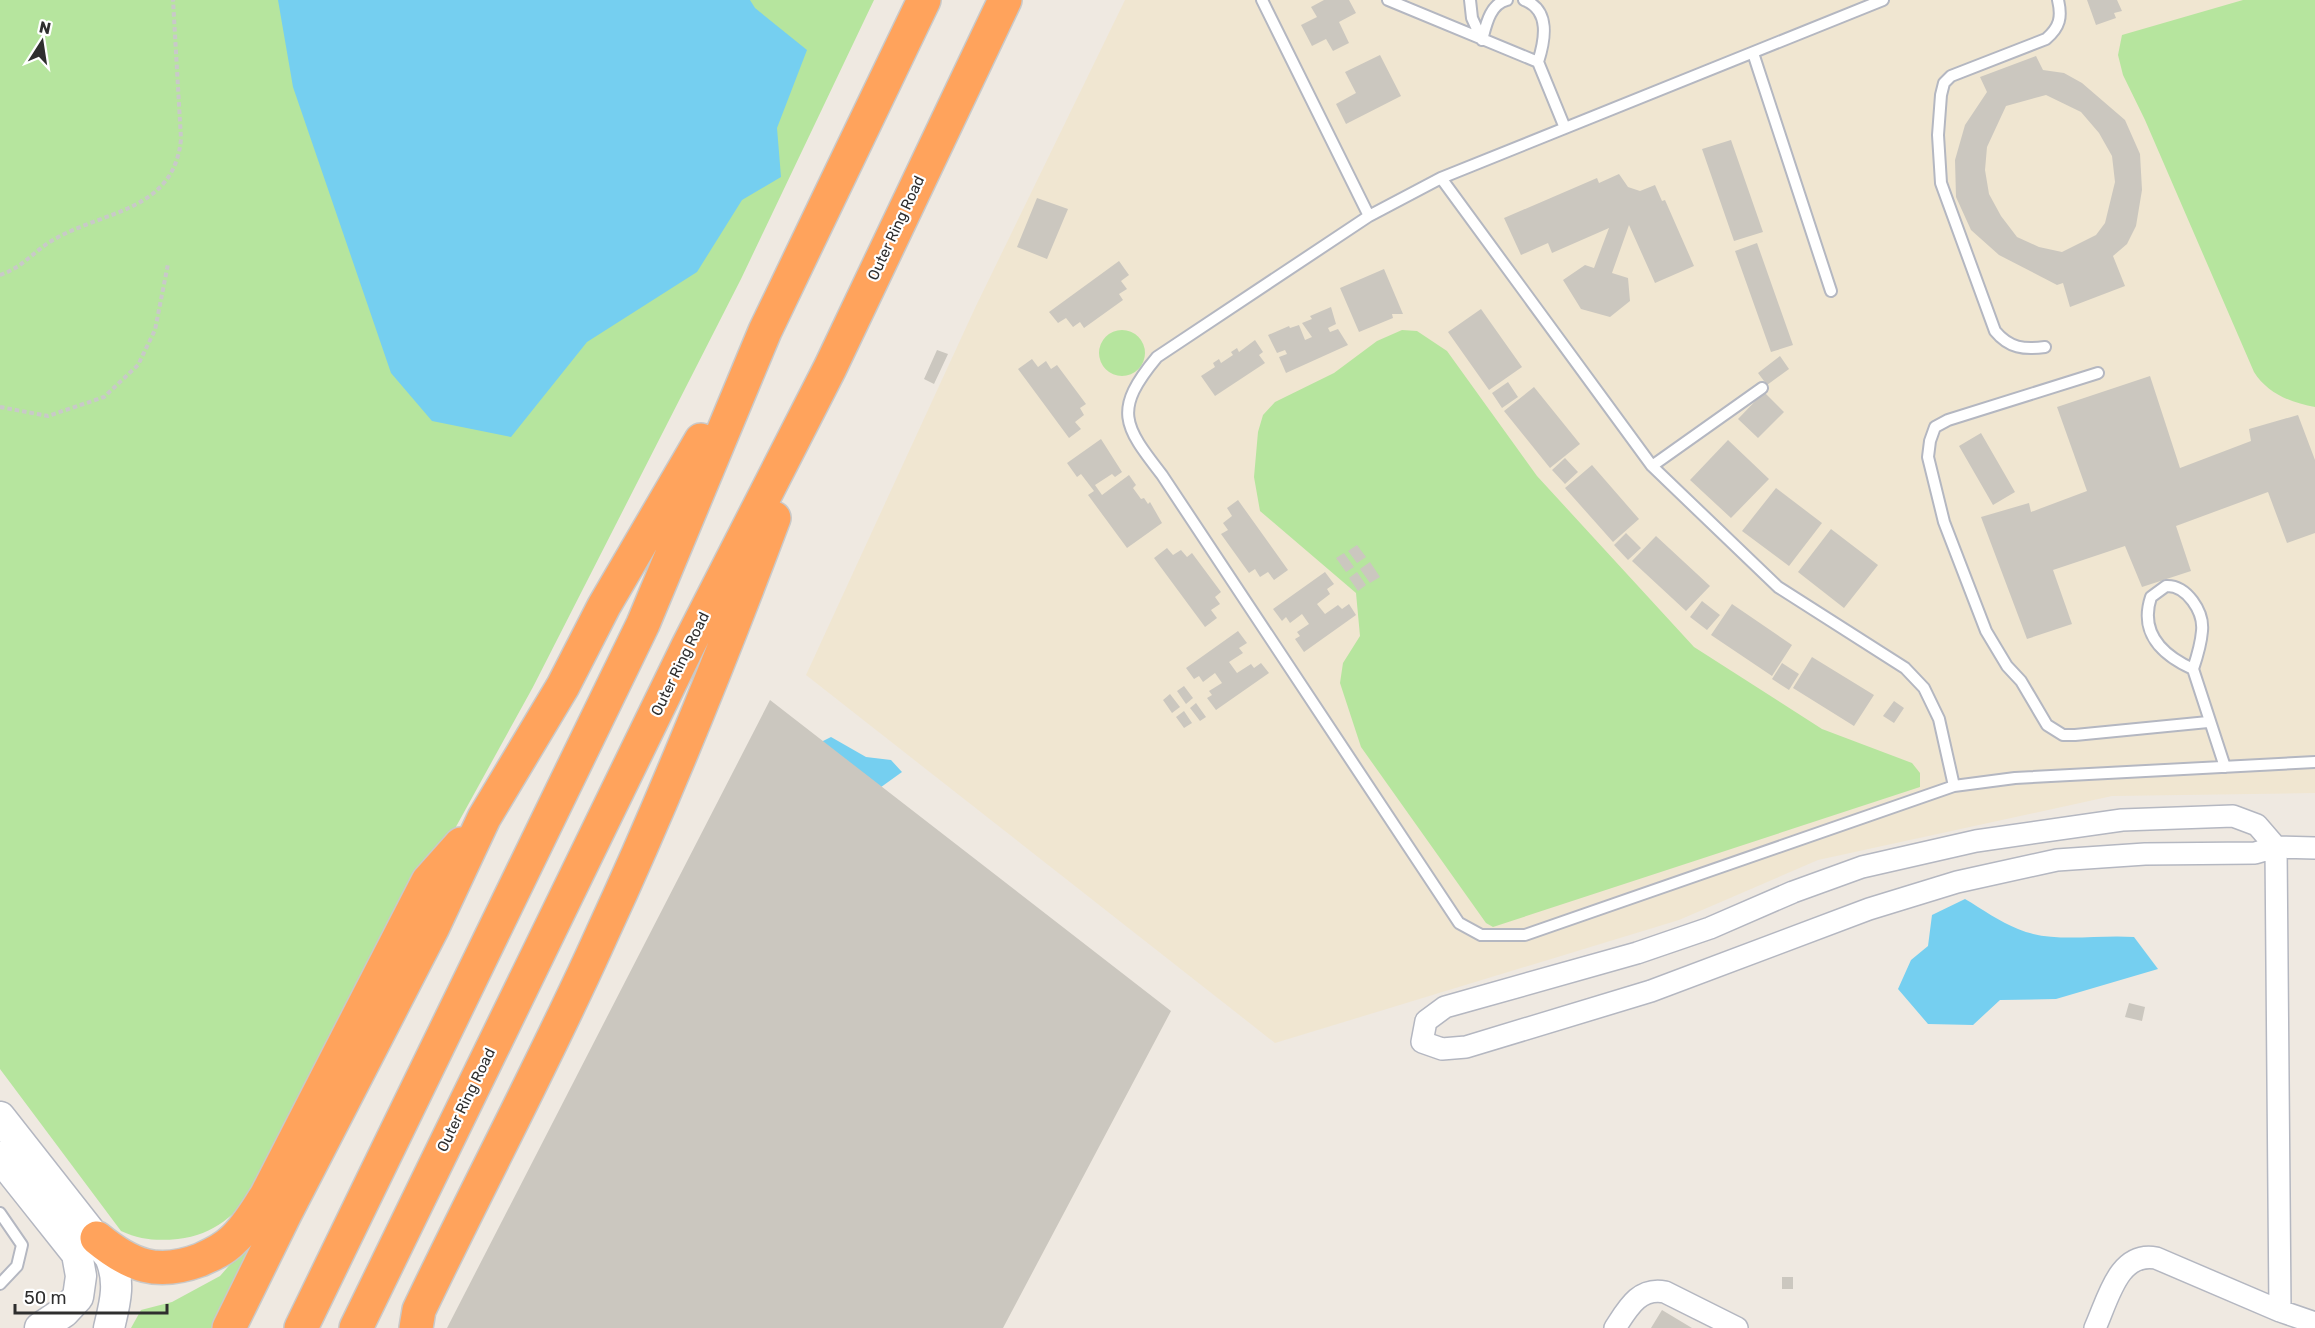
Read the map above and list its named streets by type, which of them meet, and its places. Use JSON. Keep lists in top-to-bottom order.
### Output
{
  "streets": {
    "highway": ["Outer Ring Road"]
  },
  "scale_bar": "50 m",
  "north": "top"
}
